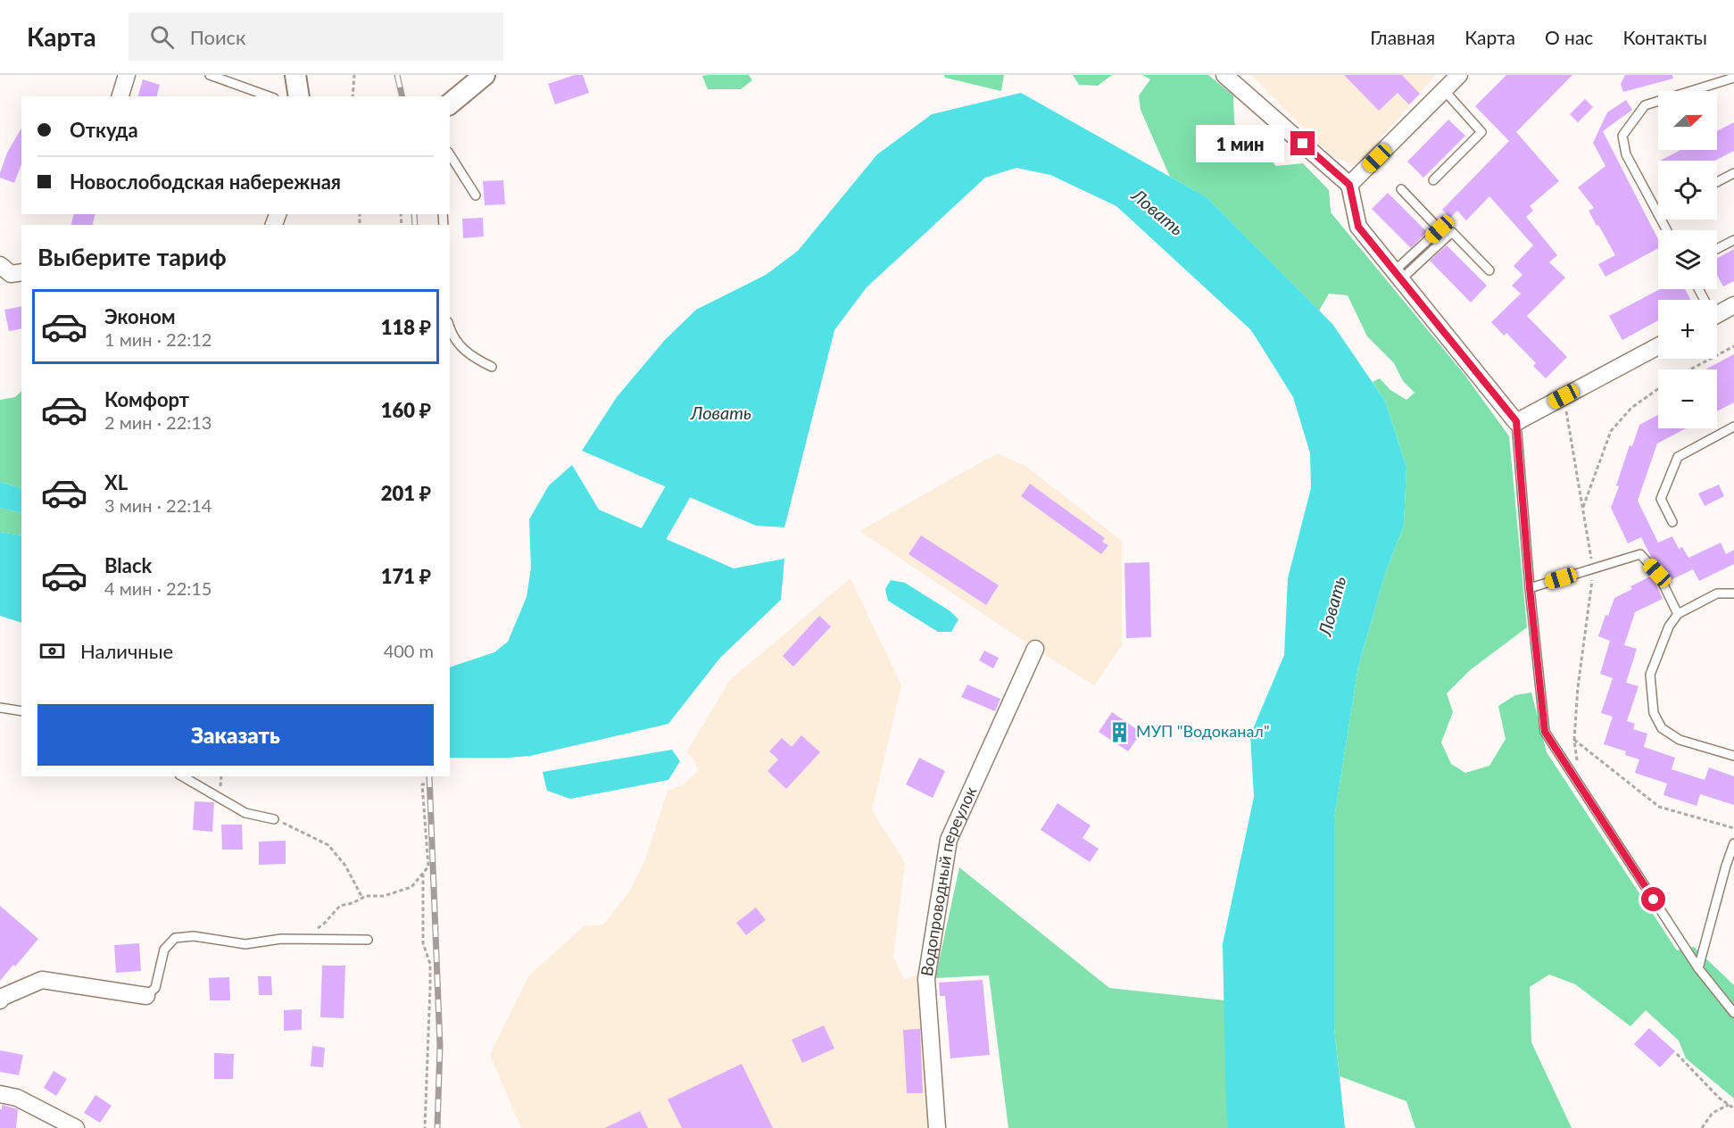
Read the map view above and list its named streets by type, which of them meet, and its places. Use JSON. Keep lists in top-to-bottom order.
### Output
{
  "streets": {
    "street": ["Водопроводный переулок"]
  },
  "water": ["Ловать"],
  "places": {
    "building": ["МУП \"Водоканал\""]
  },
  "north": "right",
  "page": {
    "header": "Карта",
    "search": "Поиск",
    "nav": [
      "Главная",
      "Карта",
      "О нас",
      "Контакты"
    ],
    "map_buttons": ["+", "−"],
    "banner": ["Откуда", "Новослободская набережная"],
    "bubble": "1 мин",
    "heading": "Выберите тариф",
    "list": [
      {
        "name": "Эконом",
        "note": "1 мин · 22:12",
        "value": "118 ₽"
      },
      {
        "name": "Комфорт",
        "note": "2 мин · 22:13",
        "value": "160 ₽"
      },
      {
        "name": "XL",
        "note": "3 мин · 22:14",
        "value": "201 ₽"
      },
      {
        "name": "Black",
        "note": "4 мин · 22:15",
        "value": "171 ₽"
      }
    ],
    "pay": ["Наличные", "400 m"],
    "buttons": "Заказать"
  }
}
